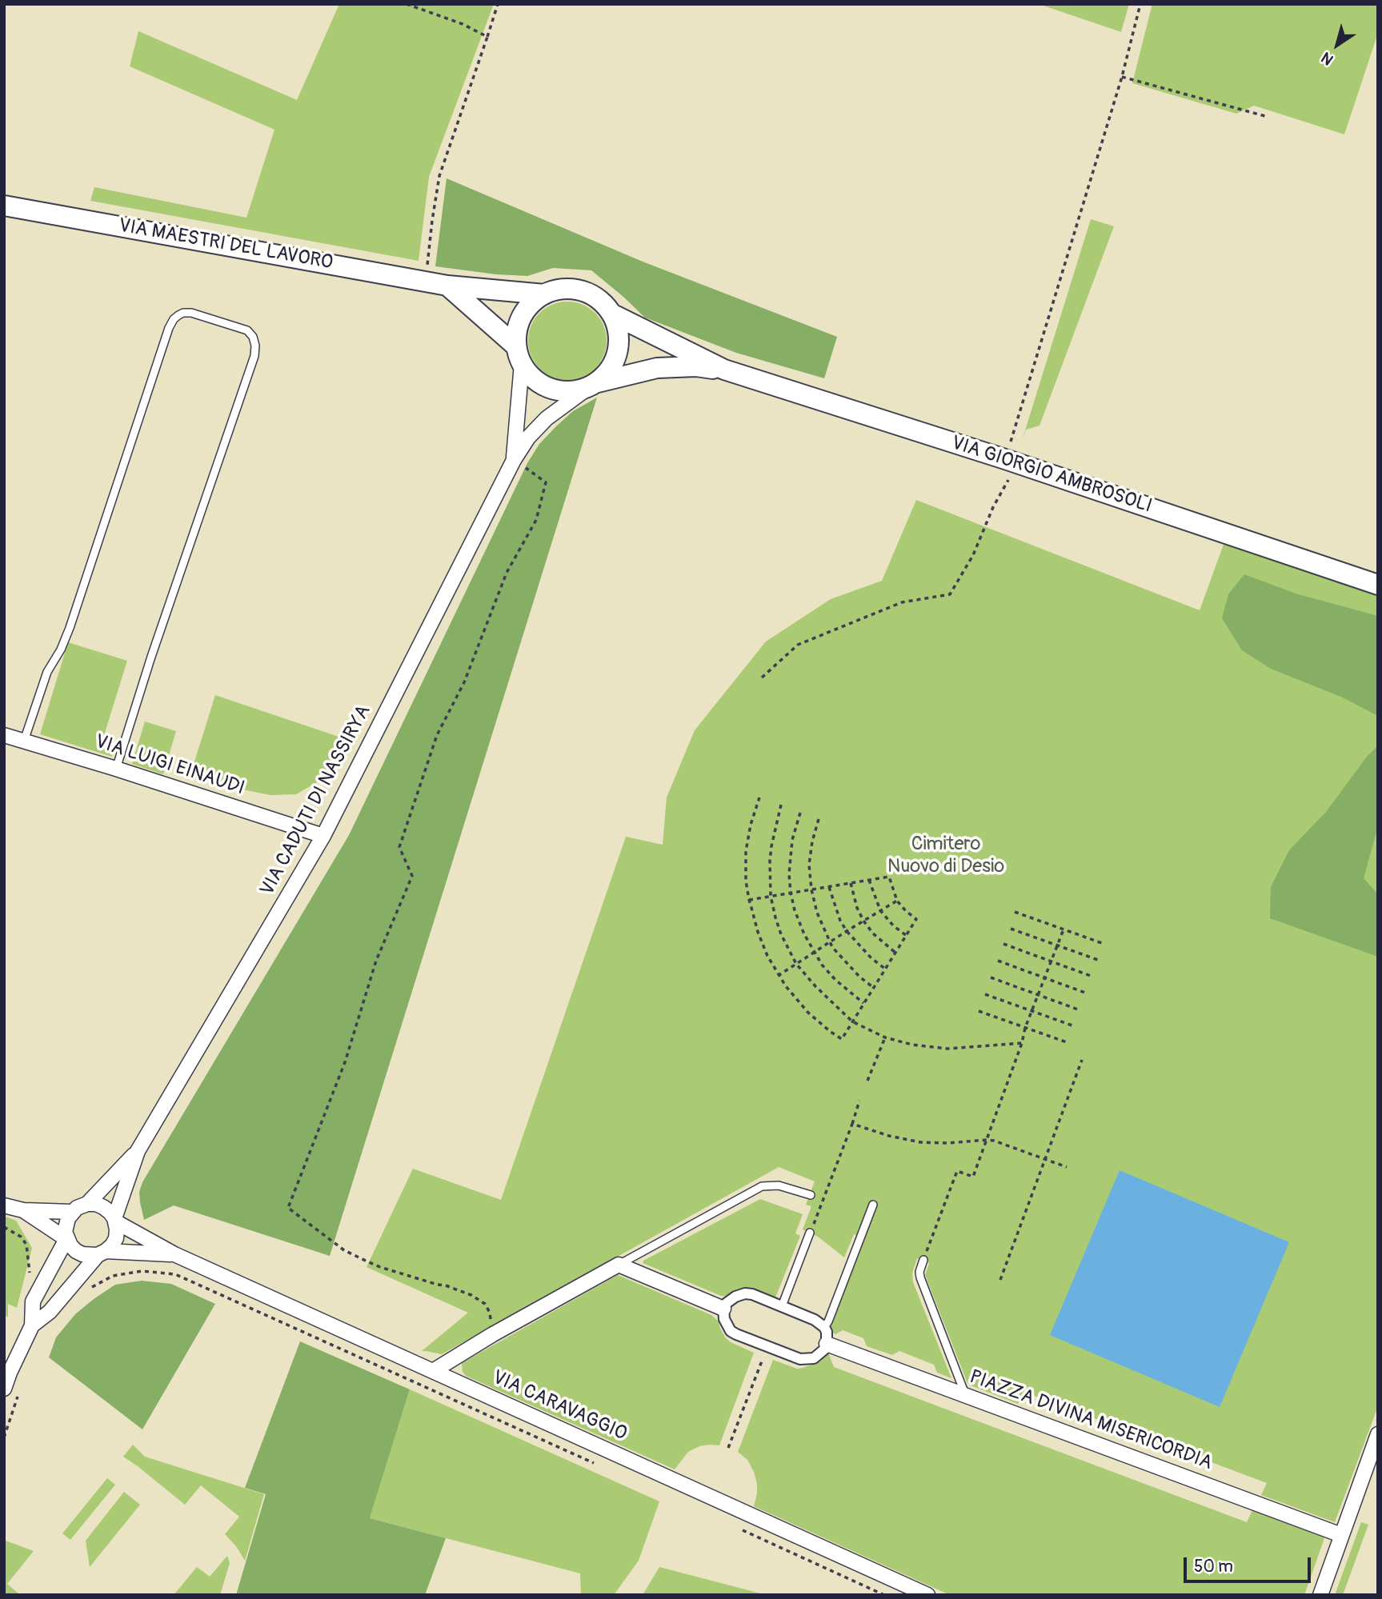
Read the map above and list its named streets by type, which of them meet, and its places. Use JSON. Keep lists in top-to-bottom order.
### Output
{
  "streets": {
    "main road": ["VIA MAESTRI DEL LAVORO", "VIA GIORGIO AMBROSOLI"],
    "street": [
      "VIA LUIGI EINAUDI",
      "VIA CADUTI DI NASSIRYA",
      "VIA CARAVAGGIO",
      "PIAZZA DIVINA MISERICORDIA"
    ]
  },
  "crossings": [
    ["VIA MAESTRI DEL LAVORO", "VIA GIORGIO AMBROSOLI"],
    ["VIA MAESTRI DEL LAVORO", "VIA CADUTI DI NASSIRYA"],
    ["VIA GIORGIO AMBROSOLI", "VIA CADUTI DI NASSIRYA"],
    ["VIA LUIGI EINAUDI", "VIA CADUTI DI NASSIRYA"],
    ["VIA CADUTI DI NASSIRYA", "VIA CARAVAGGIO"]
  ],
  "parks": ["Cimitero Nuovo di Desio"],
  "scale_bar": "50 m",
  "north": "bottom left"
}
